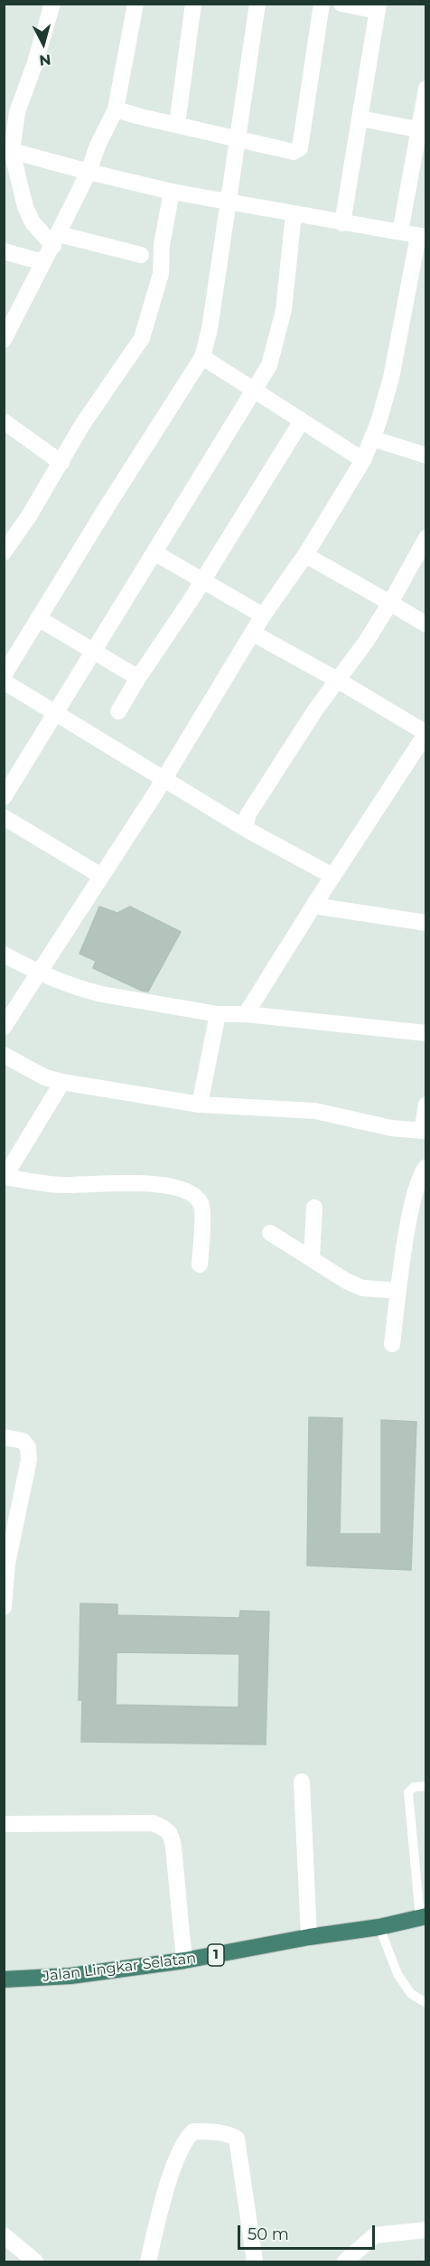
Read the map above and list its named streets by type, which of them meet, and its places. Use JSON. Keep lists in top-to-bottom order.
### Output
{
  "streets": {
    "highway": ["1", "Jalan Lingkar Selatan"]
  },
  "scale_bar": "50 m",
  "north": "bottom"
}
